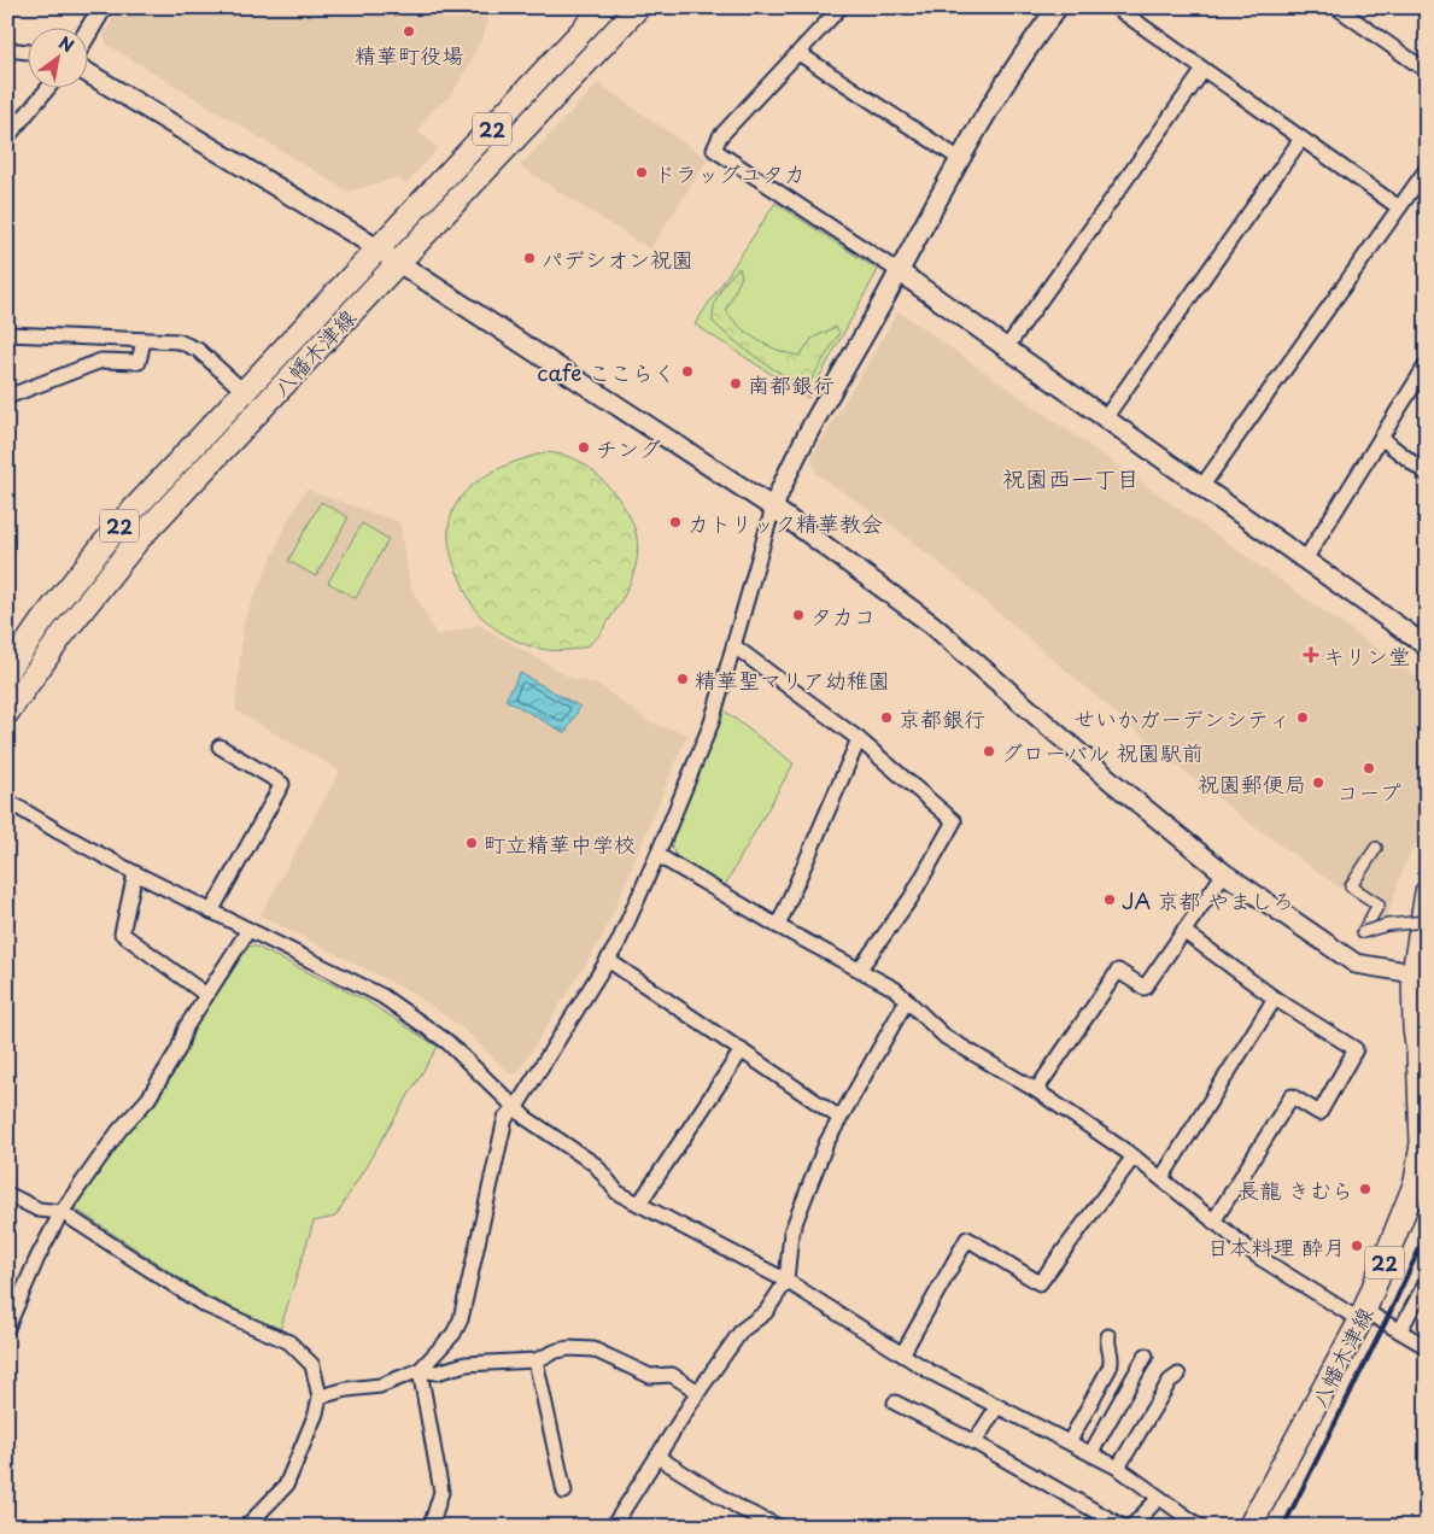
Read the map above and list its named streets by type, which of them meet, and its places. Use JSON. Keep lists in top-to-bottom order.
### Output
{
  "streets": {
    "main road": ["22", "八幡木津線"]
  },
  "districts": ["祝園西一丁目"],
  "places": {
    "other": [
      "精華町役場",
      "ドラッグユタカ",
      "パデシオン祝園",
      "cafe ここらく",
      "南都銀行",
      "チング",
      "カトリック精華教会",
      "タカコ",
      "精華聖マリア幼稚園",
      "京都銀行",
      "せいかガーデンシティ",
      "グローバル 祝園駅前",
      "コープ",
      "祝園郵便局",
      "町立精華中学校",
      "JA 京都 やましろ",
      "長龍 きむら",
      "日本料理 酔月"
    ],
    "health": ["キリン堂"]
  },
  "north": "top right"
}
